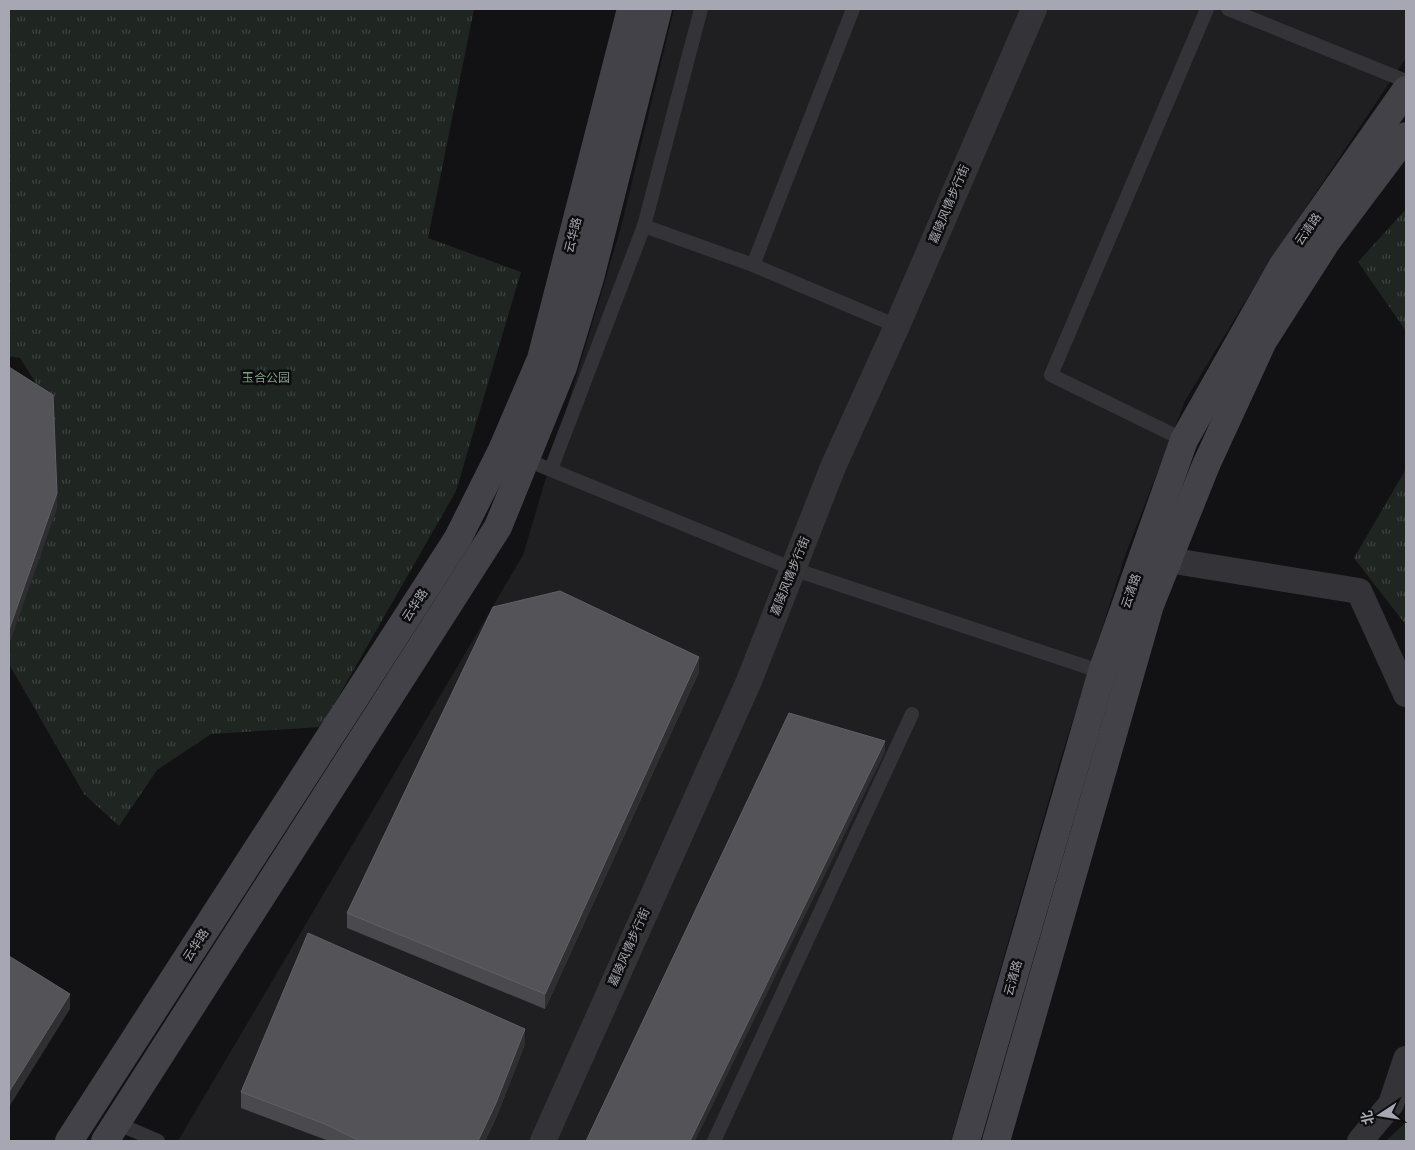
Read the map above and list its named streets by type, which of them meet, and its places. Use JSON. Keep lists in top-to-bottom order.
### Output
{
  "streets": {
    "street": ["嘉陵风情步行街", "云清路", "云华路"]
  },
  "parks": ["玉合公园"],
  "north": "left"
}
